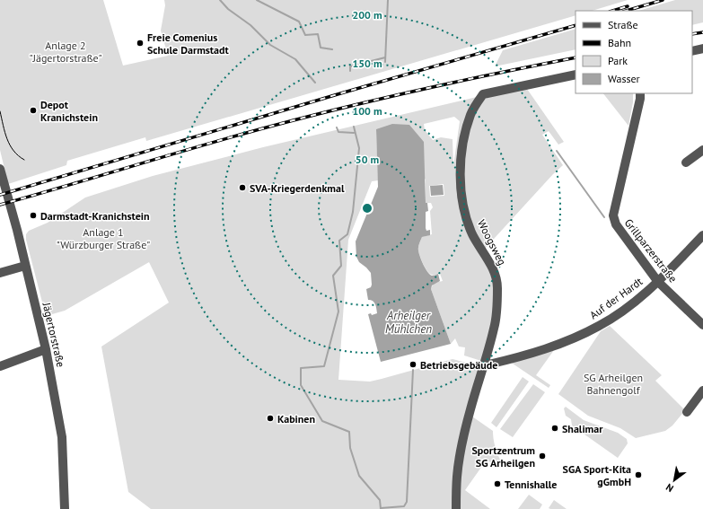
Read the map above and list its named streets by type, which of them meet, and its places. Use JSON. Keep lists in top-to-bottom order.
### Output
{
  "streets": {
    "street": [
      "Woogsweg",
      "Grillparzerstraße",
      "Auf der Hardt",
      "Jägertorstraße"
    ]
  },
  "crossings": [
    ["Woogsweg", "Auf der Hardt"],
    ["Grillparzerstraße", "Auf der Hardt"]
  ],
  "water": ["Arheilger Mühlchen"],
  "parks": ["Anlage 2 \"Jägertorstraße\"", "Anlage 1 \"Würzburger Straße\"", "SG Arheilgen Bahnengolf"],
  "places": [
    "Freie Comenius Schule Darmstadt",
    "Depot Kranichstein",
    "SVA-Kriegerdenkmal",
    "Darmstadt-Kranichstein",
    "Betriebsgebäude",
    "Kabinen",
    "Shalimar",
    "Sportzentrum SG Arheilgen",
    "SGA Sport-Kita gGmbH",
    "Tennishalle"
  ],
  "legend": [
    "Straße",
    "Bahn",
    "Park",
    "Wasser"
  ],
  "north": "bottom left",
  "rings": [
    "200 m",
    "150 m",
    "100 m",
    "50 m"
  ]
}
